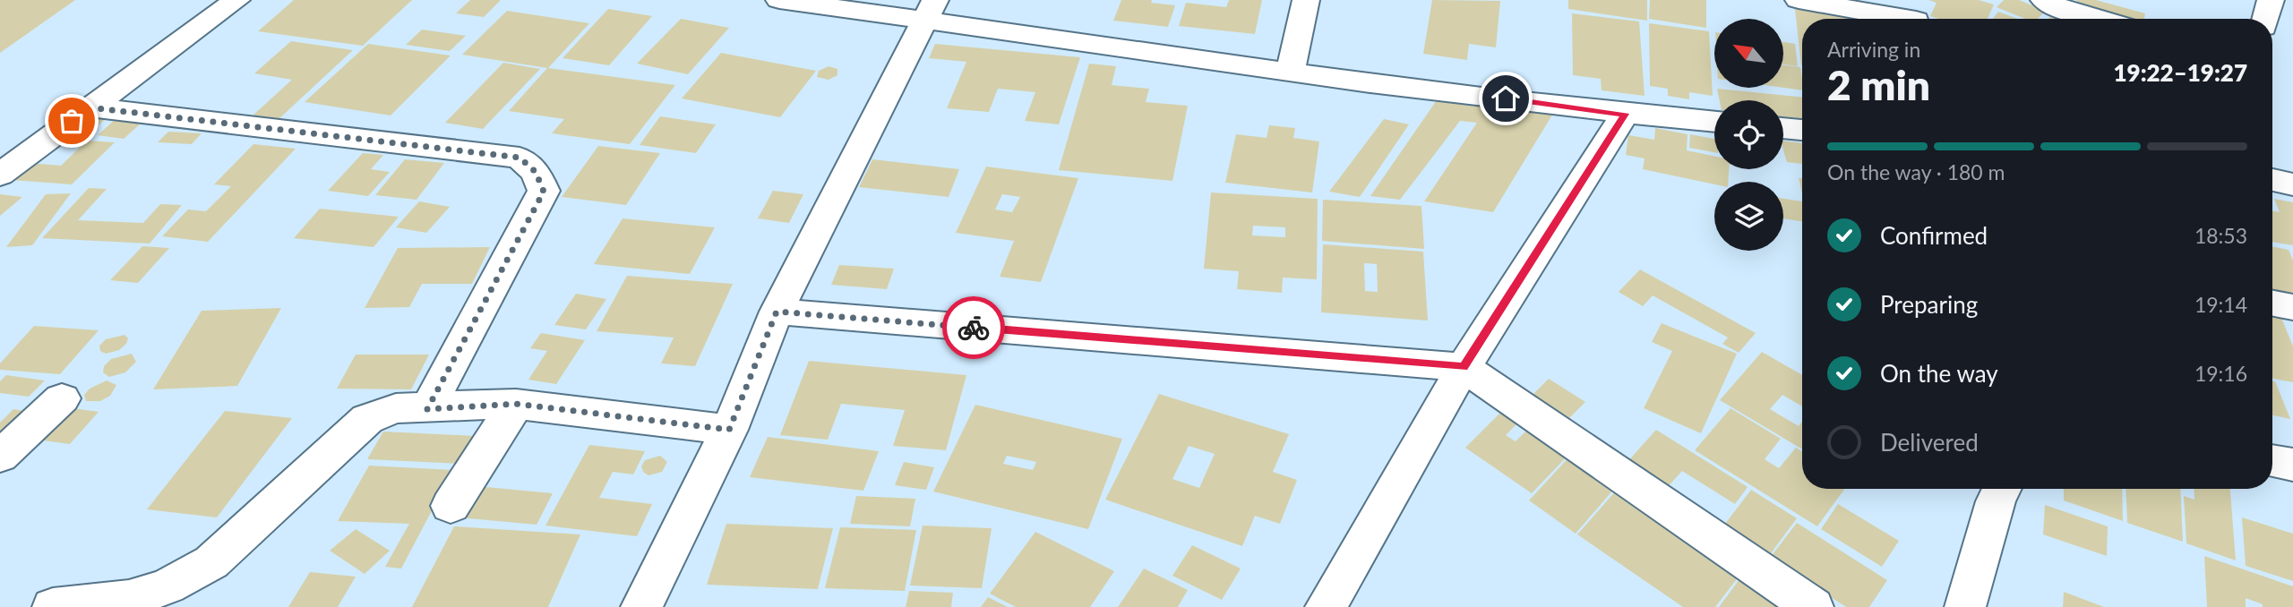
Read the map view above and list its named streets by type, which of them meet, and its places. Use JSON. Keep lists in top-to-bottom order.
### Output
{
  "north": "top left",
  "page": {
    "heading": ["2 min", "Arriving in", "19:22–19:27"],
    "bar": "On the way · 180 m",
    "list": [
      ["Confirmed", "18:53"],
      ["Preparing", "19:14"],
      ["On the way", "19:16"],
      "Delivered"
    ]
  }
}
